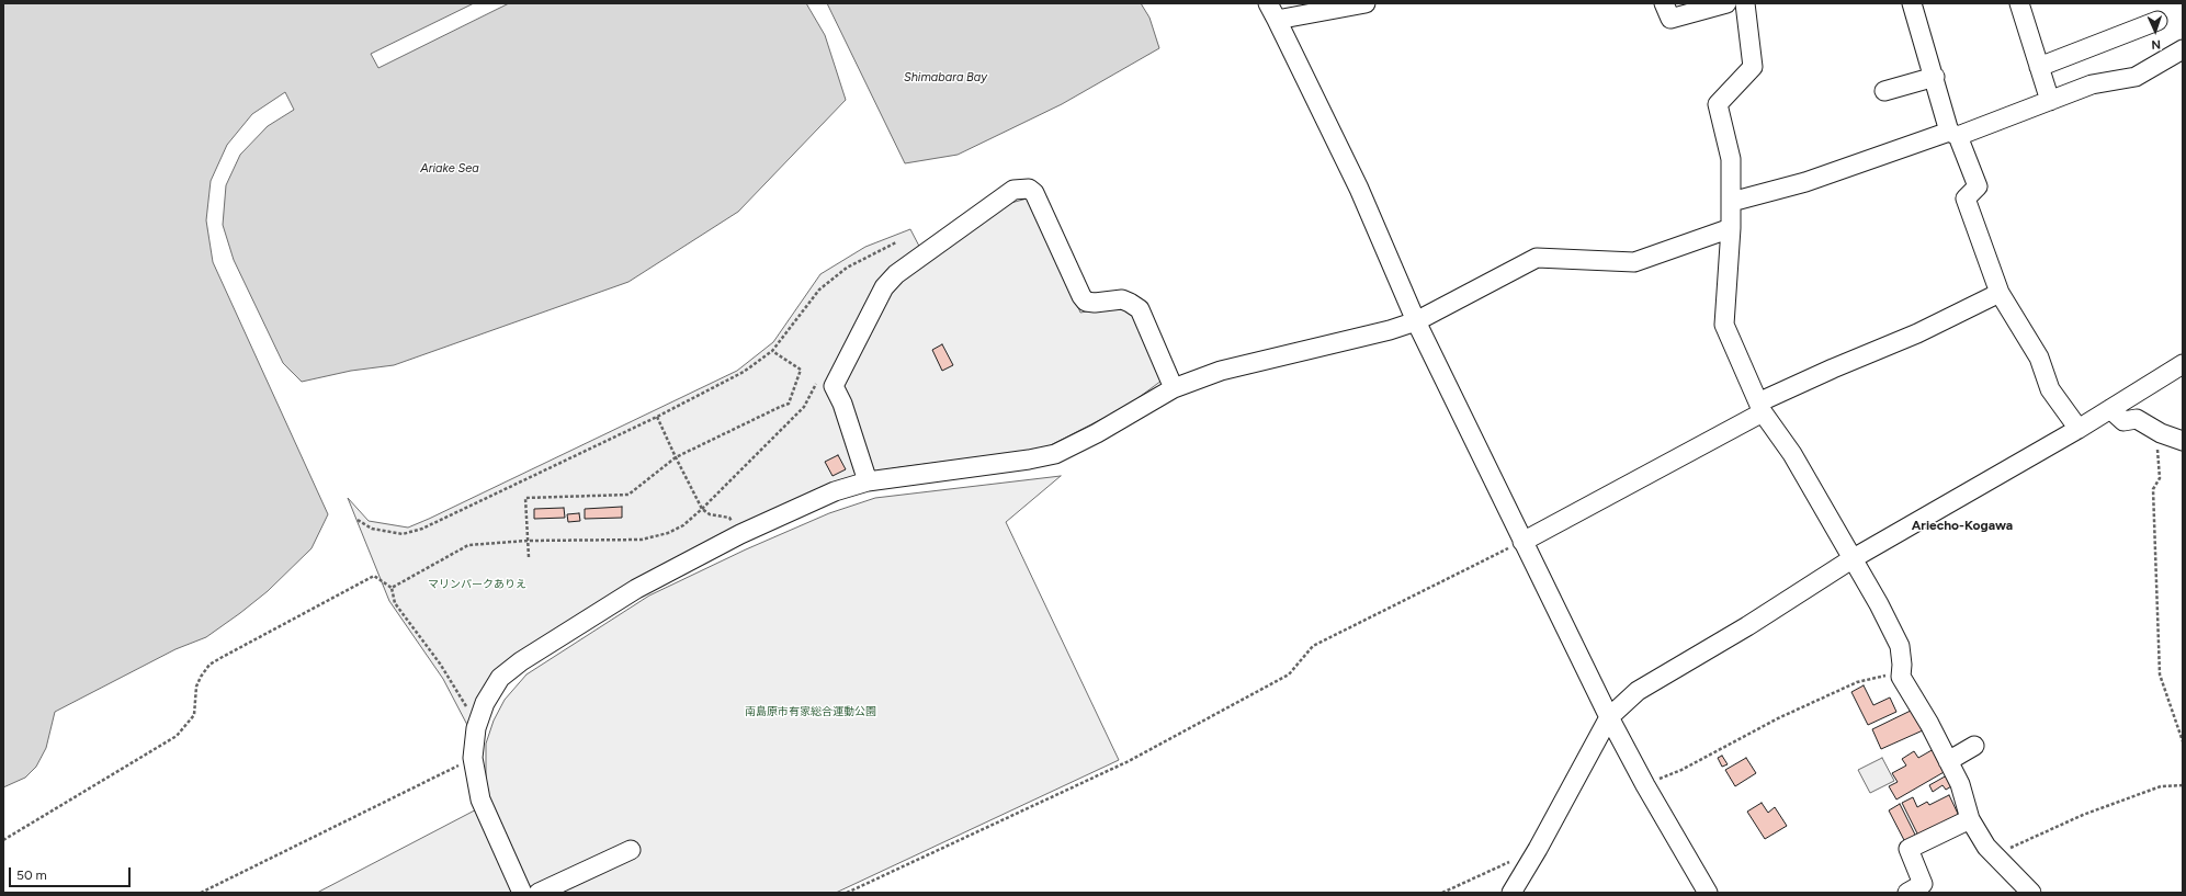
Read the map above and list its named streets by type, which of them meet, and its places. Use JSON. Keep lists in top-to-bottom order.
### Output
{
  "districts": ["Ariecho-Kogawa"],
  "water": ["Shimabara Bay", "Ariake Sea"],
  "parks": ["マリンパークありえ", "南島原市有家総合運動公園"],
  "scale_bar": "50 m",
  "north": "bottom"
}
